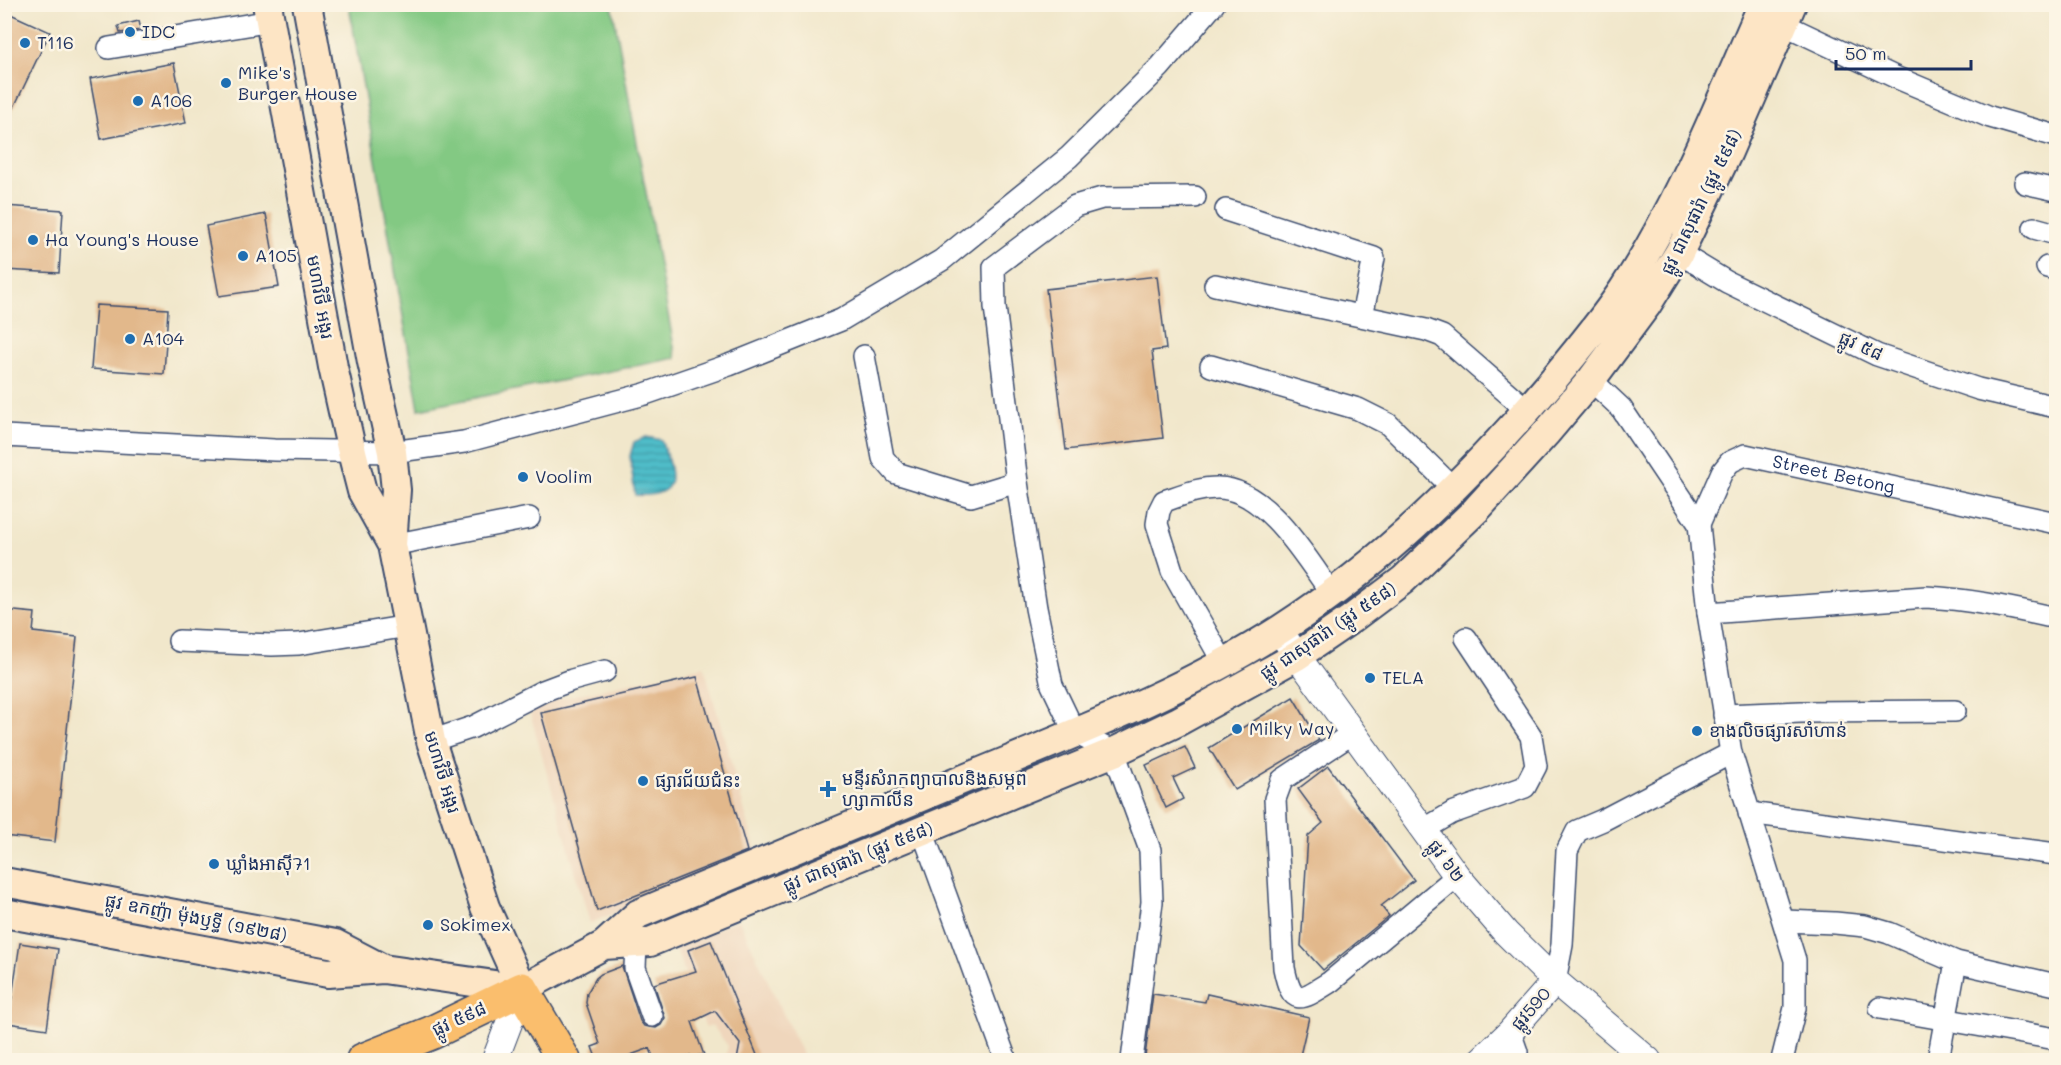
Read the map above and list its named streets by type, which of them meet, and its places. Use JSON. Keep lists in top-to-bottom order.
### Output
{
  "streets": {
    "main road": [
      "ផ្លូវ ជាសុផារ៉ា (ផ្លូវ ៥៩៨)",
      "មហាវិថី អង្គរ",
      "ផ្លូវ ឧកញ៉ា ម៉ុងឫទ្ធី (១៩២៨)",
      "ផ្លូវ ៥៩៨"
    ],
    "street": [
      "ផ្លូវ ៥៨",
      "Street Betong",
      "ផ្លូវ ៦២",
      "ផ្លូវ590"
    ]
  },
  "crossings": [
    ["ផ្លូវ ជាសុផារ៉ា (ផ្លូវ ៥៩៨)", "មហាវិថី អង្គរ"],
    ["ផ្លូវ ជាសុផារ៉ា (ផ្លូវ ៥៩៨)", "ផ្លូវ ៥៨"],
    ["ផ្លូវ ជាសុផារ៉ា (ផ្លូវ ៥៩៨)", "ផ្លូវ ៦២"],
    ["ផ្លូវ ជាសុផារ៉ា (ផ្លូវ ៥៩៨)", "ផ្លូវ ឧកញ៉ា ម៉ុងឫទ្ធី (១៩២៨)"],
    ["ផ្លូវ ជាសុផារ៉ា (ផ្លូវ ៥៩៨)", "ផ្លូវ ៥៩៨"],
    ["មហាវិថី អង្គរ", "ផ្លូវ ឧកញ៉ា ម៉ុងឫទ្ធី (១៩២៨)"],
    ["មហាវិថី អង្គរ", "ផ្លូវ ៥៩៨"],
    ["ផ្លូវ ៦២", "ផ្លូវ590"],
    ["ផ្លូវ ឧកញ៉ា ម៉ុងឫទ្ធី (១៩២៨)", "ផ្លូវ ៥៩៨"]
  ],
  "places": {
    "other": [
      "IDC",
      "T116",
      "Mike's Burger House",
      "A106",
      "Ha Young's House",
      "A105",
      "A104",
      "Voolim",
      "TELA",
      "Milky Way",
      "ខាងលិចផ្សារសាំហាន់",
      "ផ្សារជ័យជំនះ",
      "ឃ្លាំងអាសុី71",
      "Sokimex"
    ],
    "health": ["មន្ទីរសំរាកព្យាបាលនិងសម្ភព ហ្សាកាលីន"]
  },
  "scale_bar": "50 m"
}
